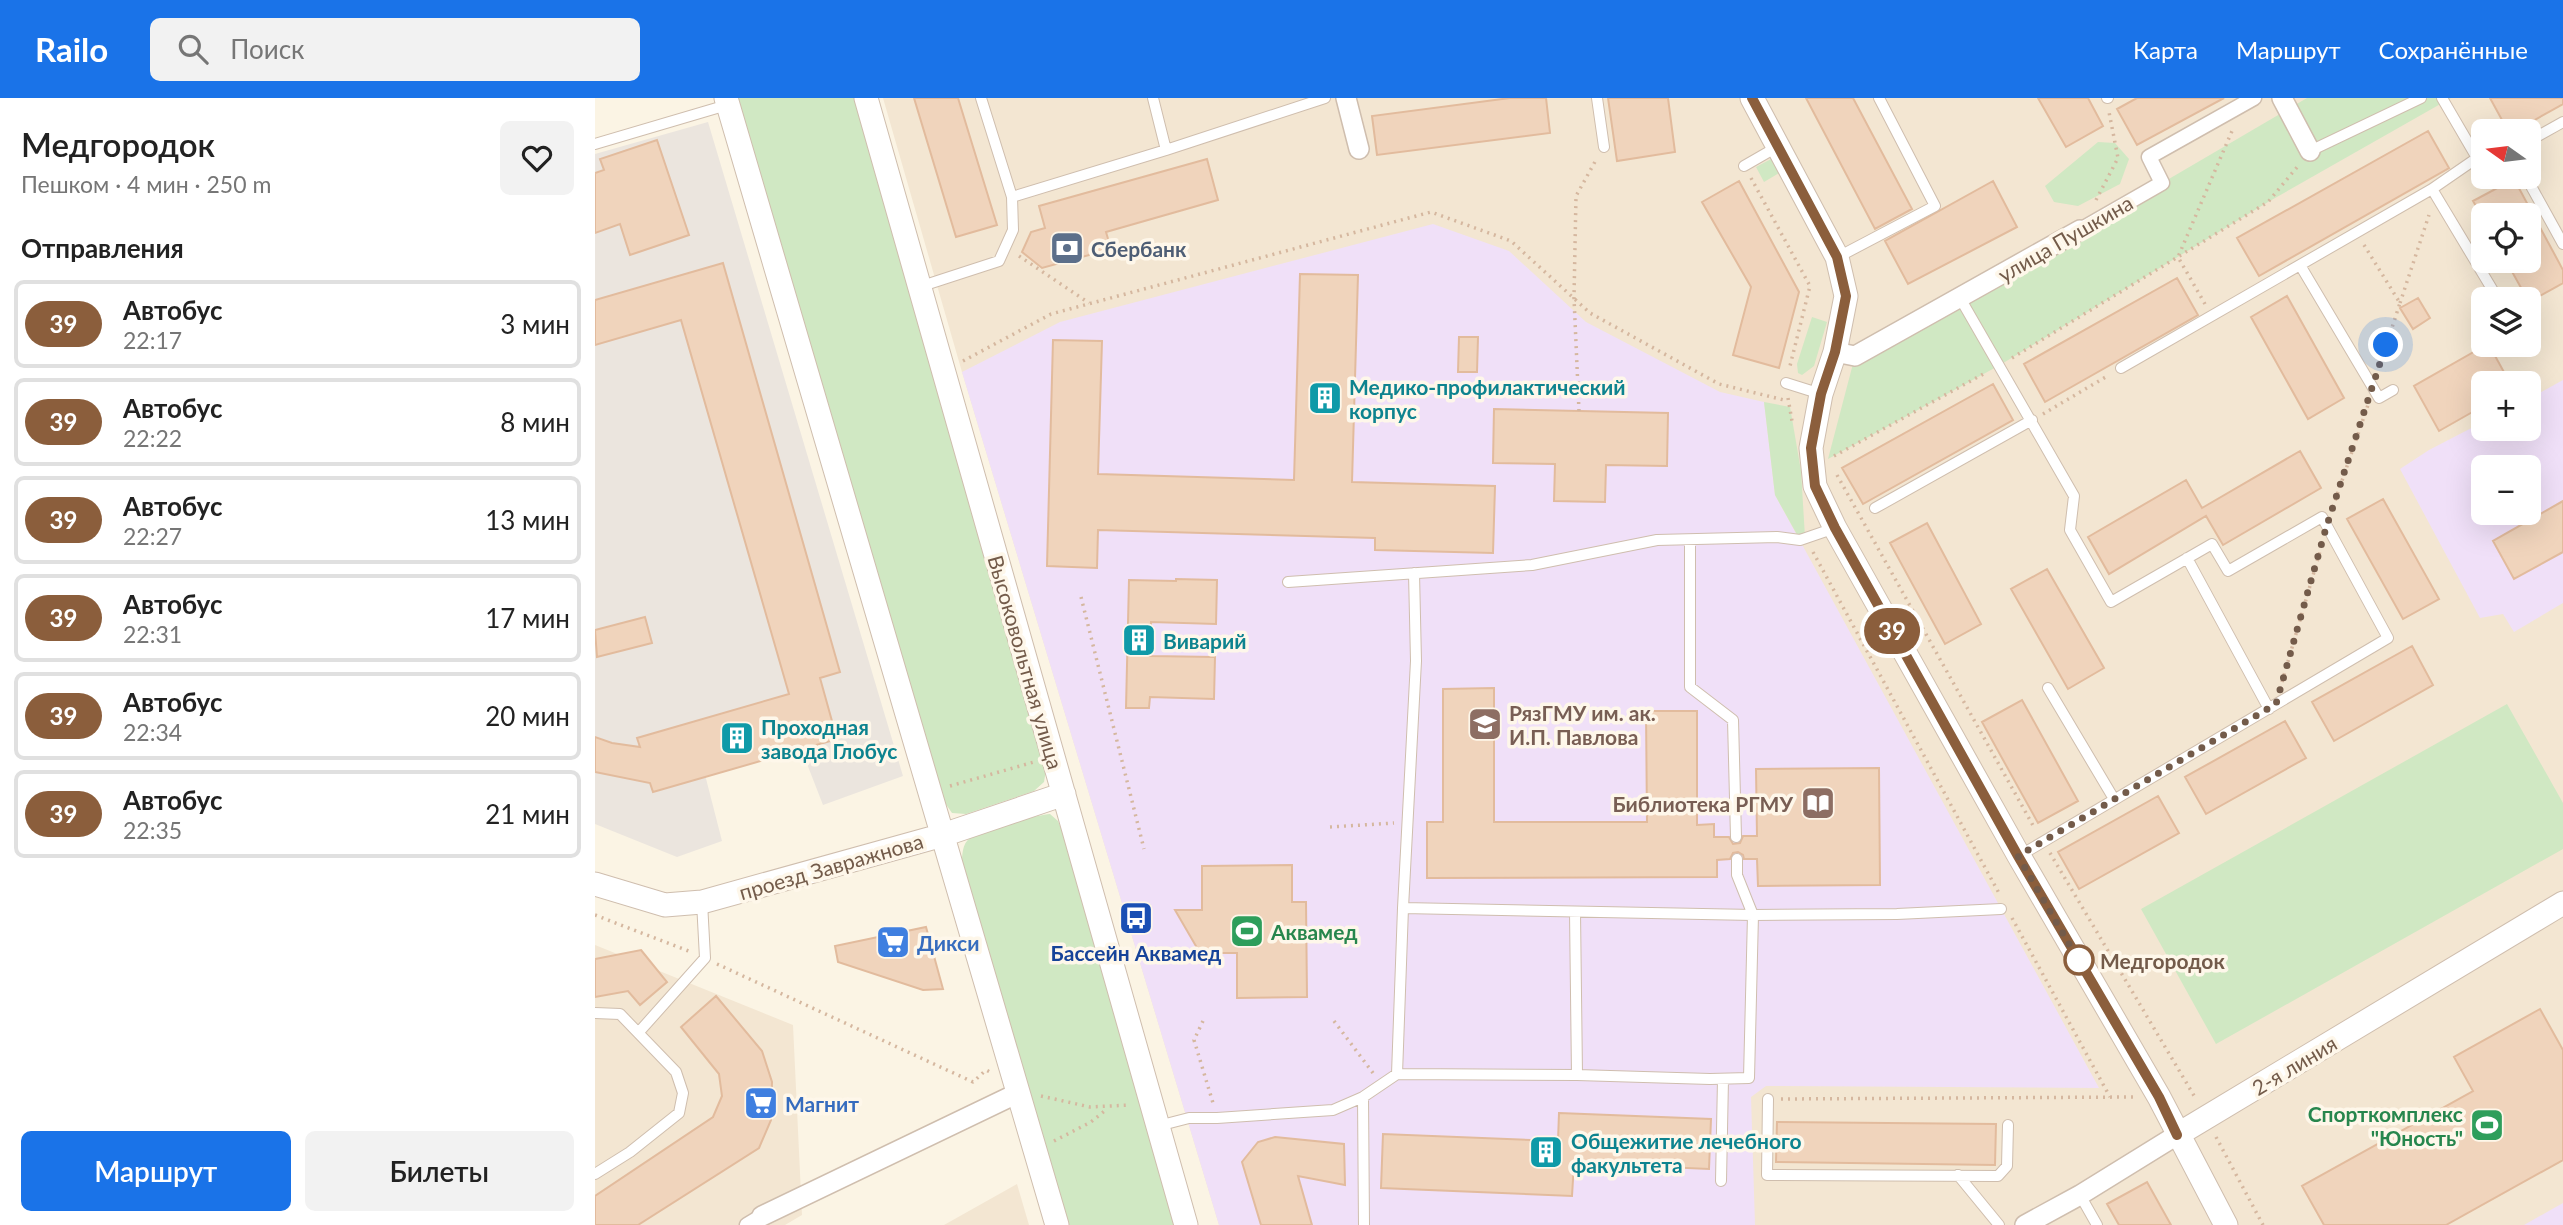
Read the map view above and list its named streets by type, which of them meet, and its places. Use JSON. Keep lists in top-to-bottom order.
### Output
{
  "streets": {
    "street": [
      "улица Пушкина",
      "Высоковольтная улица",
      "проезд Завражнова",
      "2-я линия"
    ]
  },
  "crossings": [
    ["Высоковольтная улица", "проезд Завражнова"]
  ],
  "places": {
    "bank": ["Сбербанк"],
    "building": [
      "Медико-профилактический корпус",
      "Виварий",
      "Проходная завода Глобус",
      "Общежитие лечебного факультета"
    ],
    "school or university": ["РязГМУ им. ак. И.П. Павлова"],
    "library": ["Библиотека РГМУ"],
    "bus stop": ["Бассейн Аквамед"],
    "sports": ["Аквамед", "Спорткомплекс \"Юность\""],
    "supermarket": ["Дикси", "Магнит"],
    "other": ["Медгородок"]
  },
  "lines": ["bus line 39"],
  "north": "left",
  "page": {
    "header": "Railo",
    "search": "Поиск",
    "nav": ["Карта", "Маршрут", "Сохранённые"],
    "heading": [
      ["Медгородок", "Пешком · 4 мин · 250 m"],
      "Отправления"
    ],
    "on_map": "39",
    "map_buttons": ["+", "−"],
    "list": [
      {
        "mark": "39",
        "name": "Автобус",
        "note": "22:17",
        "value": "3 мин"
      },
      {
        "mark": "39",
        "name": "Автобус",
        "note": "22:22",
        "value": "8 мин"
      },
      {
        "mark": "39",
        "name": "Автобус",
        "note": "22:27",
        "value": "13 мин"
      },
      {
        "mark": "39",
        "name": "Автобус",
        "note": "22:31",
        "value": "17 мин"
      },
      {
        "mark": "39",
        "name": "Автобус",
        "note": "22:34",
        "value": "20 мин"
      },
      {
        "mark": "39",
        "name": "Автобус",
        "note": "22:35",
        "value": "21 мин"
      }
    ],
    "buttons": ["Маршрут", "Билеты"]
  }
}
